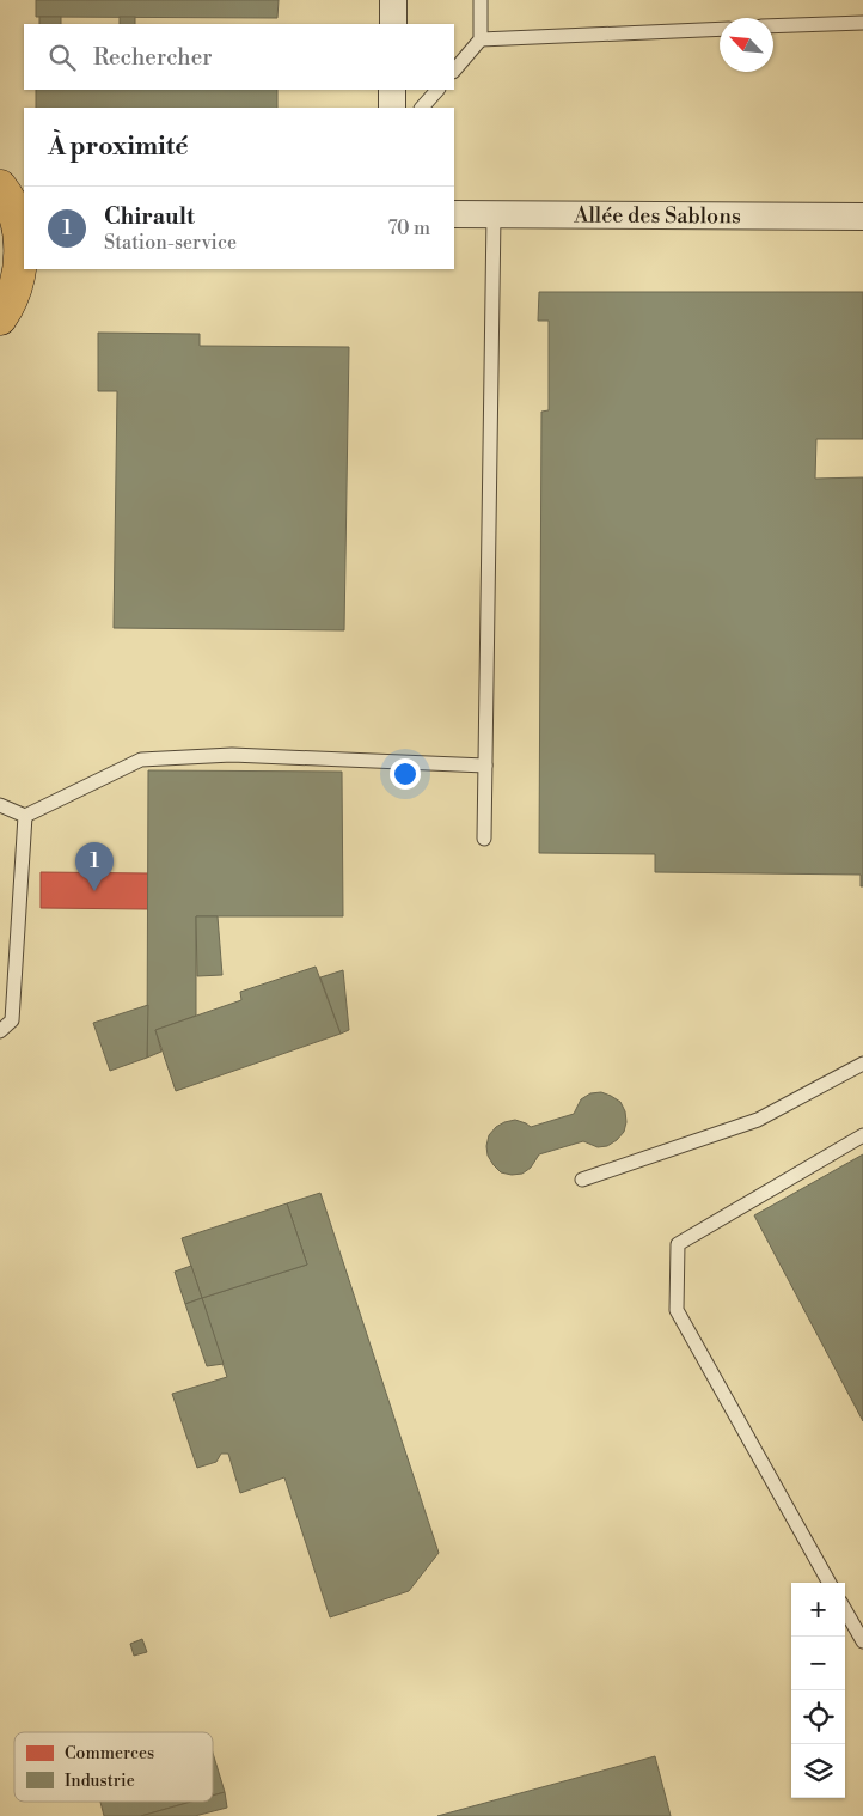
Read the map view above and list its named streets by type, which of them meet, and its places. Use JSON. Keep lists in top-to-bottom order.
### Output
{
  "streets": {
    "street": ["Allée des Sablons"]
  },
  "legend": ["Commerces", "Industrie"],
  "north": "top left",
  "page": {
    "search": "Rechercher",
    "heading": "À proximité",
    "list": [
      {
        "mark": "1",
        "name": "Chirault",
        "note": "Station-service",
        "value": "70 m"
      }
    ],
    "pins": "1",
    "map_buttons": ["+", "−"]
  }
}
